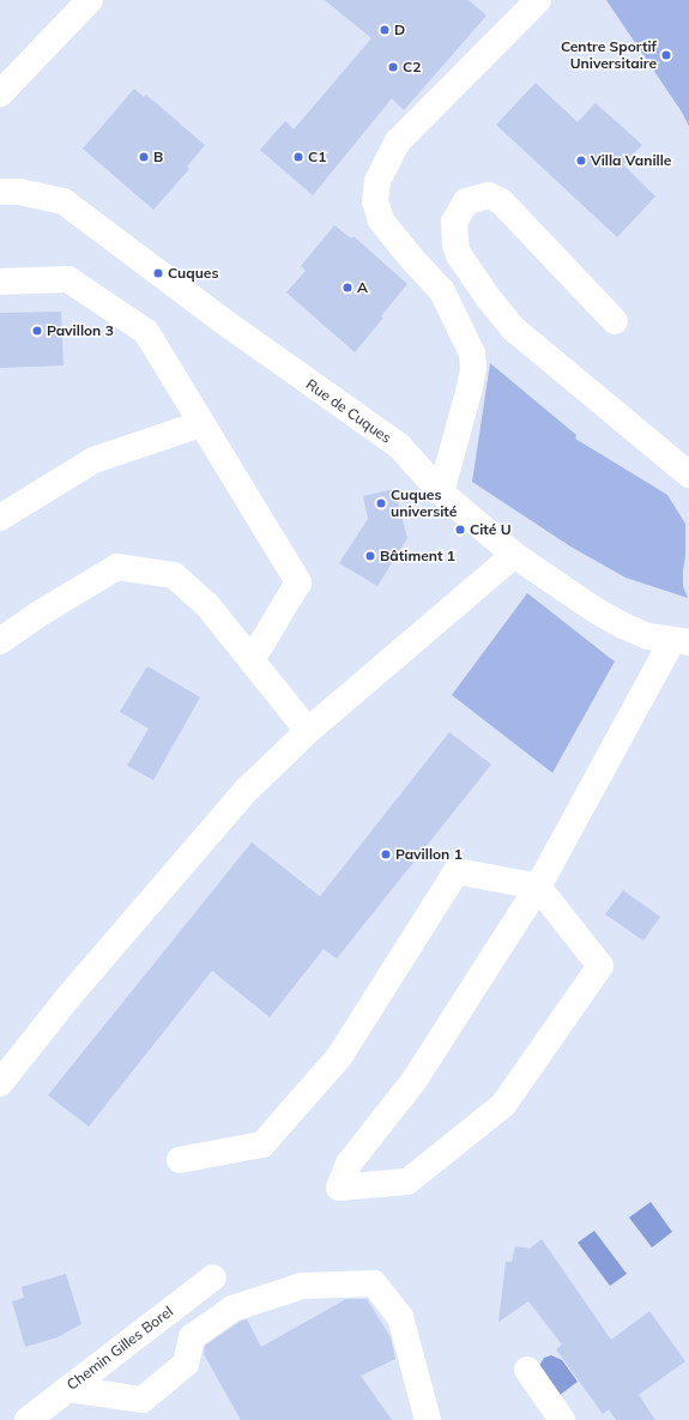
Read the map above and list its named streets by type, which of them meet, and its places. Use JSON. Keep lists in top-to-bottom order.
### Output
{
  "streets": {
    "street": ["Rue de Cuques", "Chemin Gilles Borel"]
  },
  "places": [
    "D",
    "Centre Sportif Universitaire",
    "C2",
    "B",
    "C1",
    "Villa Vanille",
    "Cuques",
    "A",
    "Pavillon 3",
    "Cuques université",
    "Cité U",
    "Bâtiment 1",
    "Pavillon 1"
  ]
}
